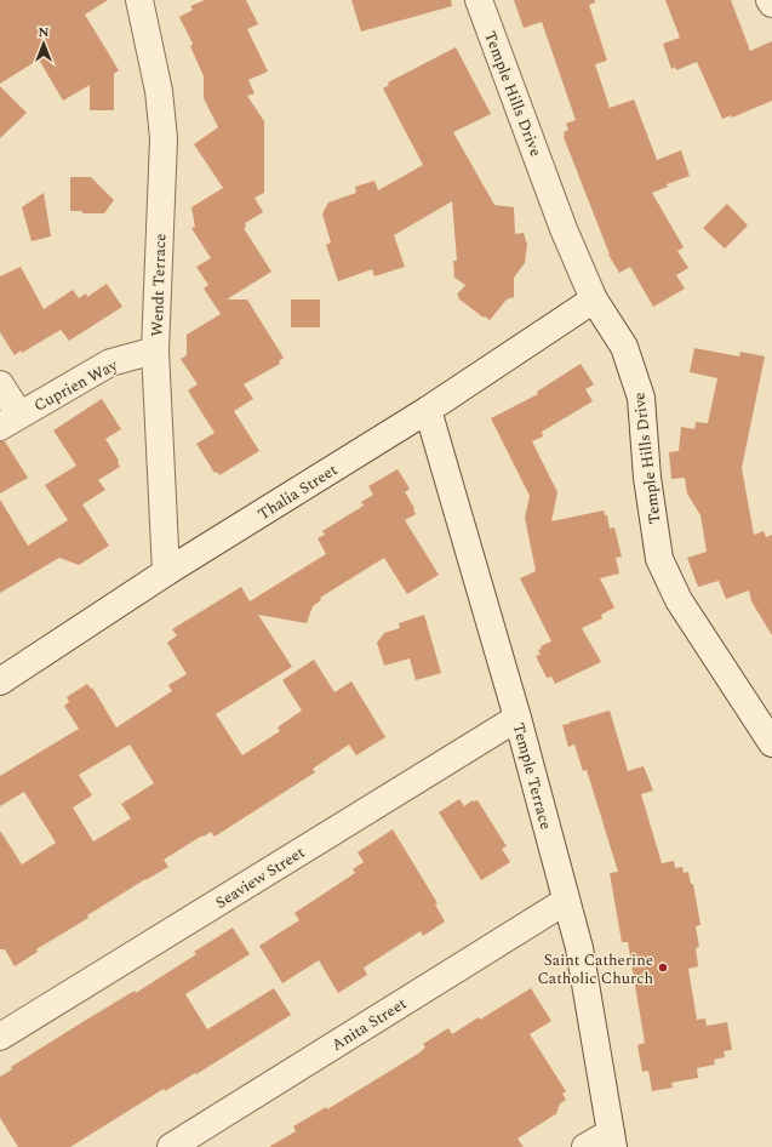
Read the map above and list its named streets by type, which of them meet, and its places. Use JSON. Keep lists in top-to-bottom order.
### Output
{
  "streets": {
    "street": [
      "Temple Hills Drive",
      "Wendt Terrace",
      "Cuprien Way",
      "Thalia Street",
      "Temple Terrace",
      "Seaview Street",
      "Anita Street"
    ]
  },
  "crossings": [
    ["Temple Hills Drive", "Thalia Street"],
    ["Wendt Terrace", "Cuprien Way"],
    ["Wendt Terrace", "Thalia Street"],
    ["Thalia Street", "Temple Terrace"],
    ["Temple Terrace", "Seaview Street"],
    ["Temple Terrace", "Anita Street"]
  ],
  "places": ["Saint Catherine Catholic Church"],
  "north": "top"
}
